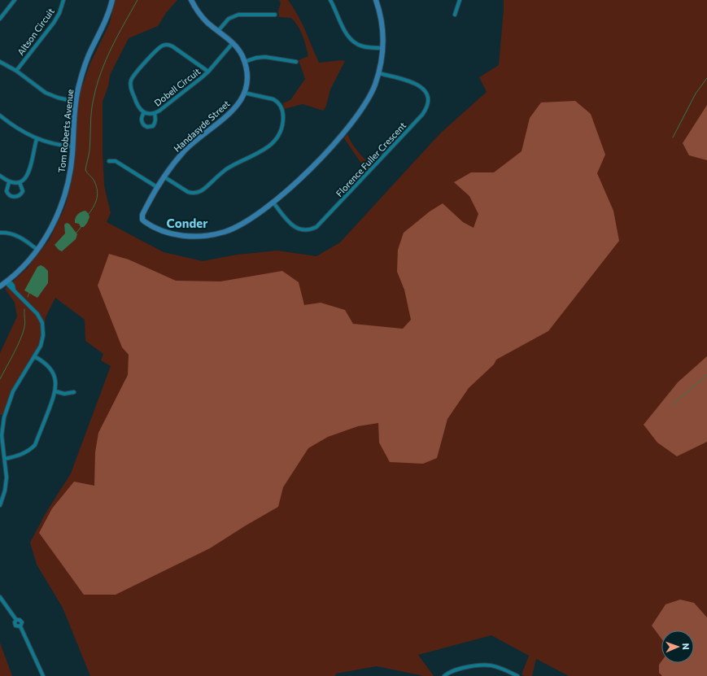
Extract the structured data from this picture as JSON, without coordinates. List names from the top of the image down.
{
  "streets": {
    "street": [
      "Altson Circuit",
      "Dobell Circuit",
      "Handasyde Street",
      "Tom Roberts Avenue",
      "Florence Fuller Crescent"
    ]
  },
  "crossings": [
    ["Dobell Circuit", "Handasyde Street"],
    ["Handasyde Street", "Florence Fuller Crescent"]
  ],
  "districts": ["Conder"],
  "north": "right"
}
